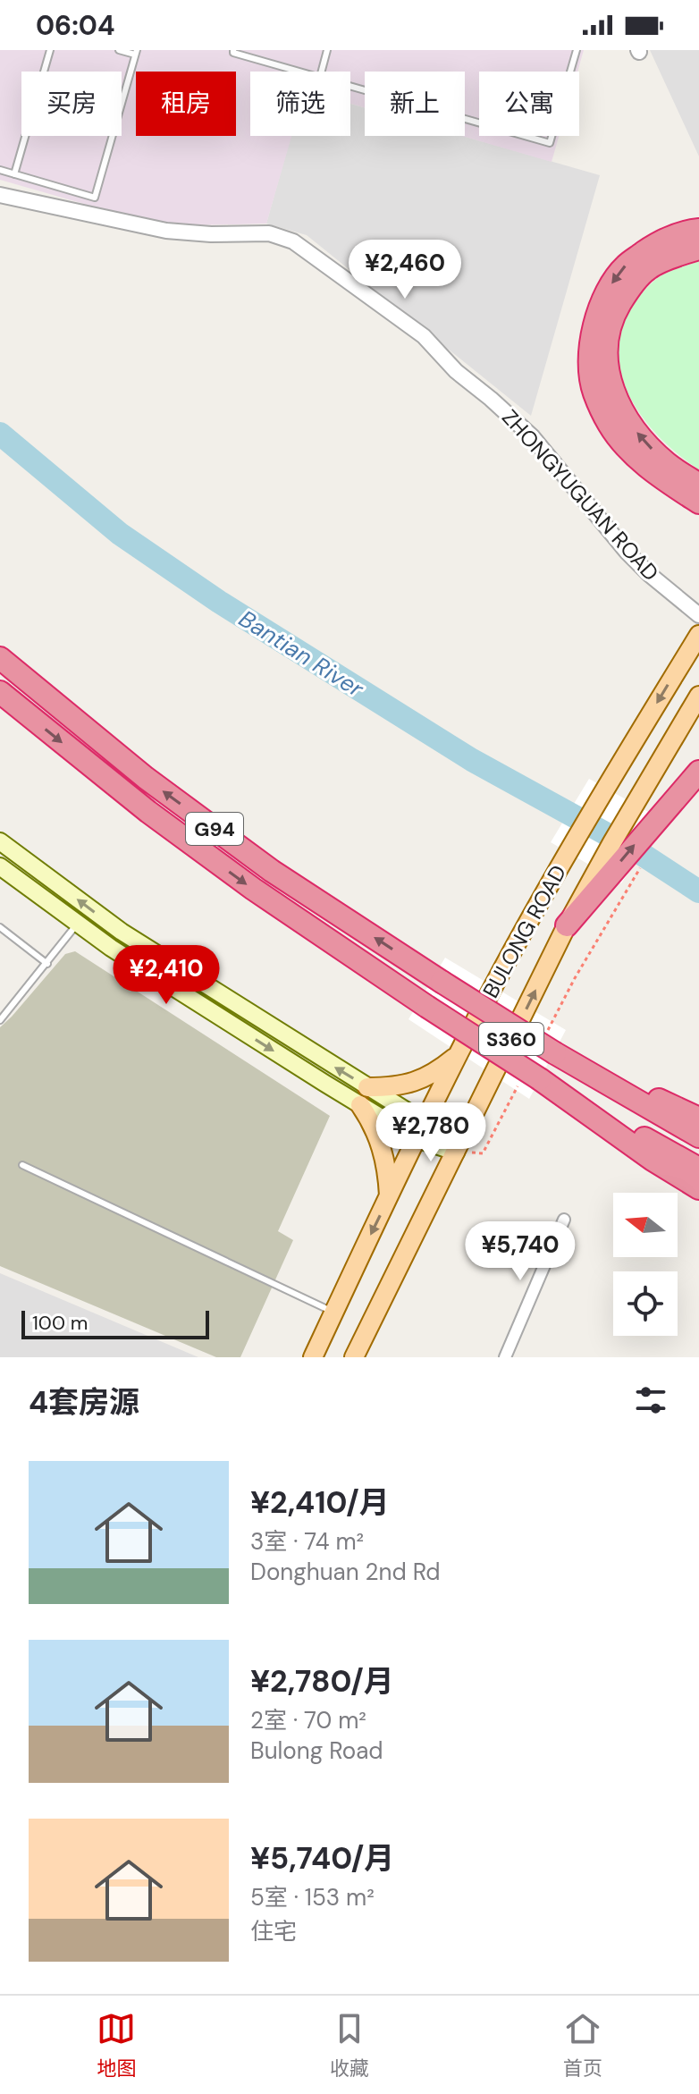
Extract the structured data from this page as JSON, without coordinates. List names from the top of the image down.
{
  "streets": {
    "highway": ["G94"],
    "main road": ["BULONG ROAD", "S360"],
    "street": ["ZHONGYUGUAN ROAD"]
  },
  "water": ["Bantian River"],
  "scale_bar": "100 m",
  "north": "left",
  "page": {
    "status": "06:04",
    "chip": [
      "买房",
      "租房",
      "筛选",
      "新上",
      "公寓"
    ],
    "price": [
      "¥2,460",
      "¥2,410",
      "¥2,780",
      "¥5,740"
    ],
    "scale": "100 m",
    "heading": "4套房源",
    "list": [
      {
        "name": "¥2,410/月",
        "note": "3室 · 74 m² · Donghuan 2nd Rd"
      },
      {
        "name": "¥2,780/月",
        "note": "2室 · 70 m² · Bulong Road"
      },
      {
        "name": "¥5,740/月",
        "note": "5室 · 153 m² · 住宅"
      }
    ],
    "tabs": ["地图", "收藏", "首页"]
  }
}
